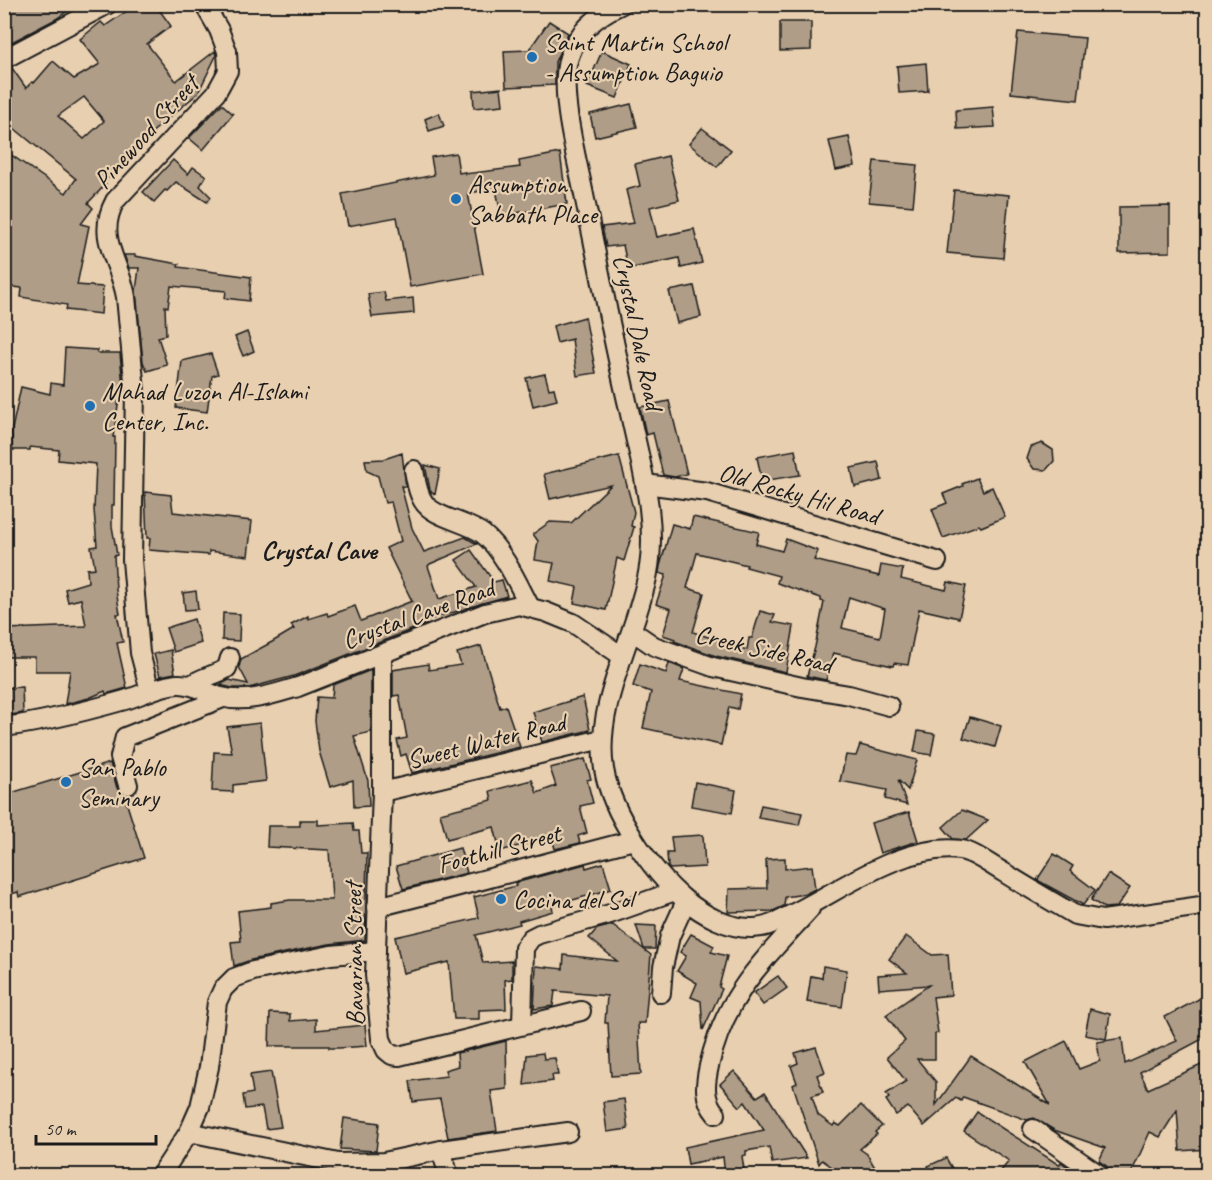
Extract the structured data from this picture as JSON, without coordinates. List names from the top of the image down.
{
  "streets": {
    "street": [
      "Pinewood Street",
      "Crystal Dale Road",
      "Old Rocky Hil Road",
      "Crystal Cave Road",
      "Creek Side Road",
      "Sweet Water Road",
      "Foothill Street",
      "Bavarian Street"
    ]
  },
  "crossings": [
    ["Pinewood Street", "Crystal Cave Road"],
    ["Crystal Dale Road", "Old Rocky Hil Road"],
    ["Crystal Dale Road", "Crystal Cave Road"],
    ["Crystal Dale Road", "Creek Side Road"],
    ["Crystal Cave Road", "Bavarian Street"],
    ["Sweet Water Road", "Bavarian Street"],
    ["Foothill Street", "Bavarian Street"]
  ],
  "districts": ["Crystal Cave"],
  "places": [
    "Saint Martin School - Assumption Baguio",
    "Assumption Sabbath Place",
    "Mahad Luzon Al-Islami Center, Inc.",
    "San Pablo Seminary",
    "Cocina del Sol"
  ],
  "scale_bar": "50 m"
}
